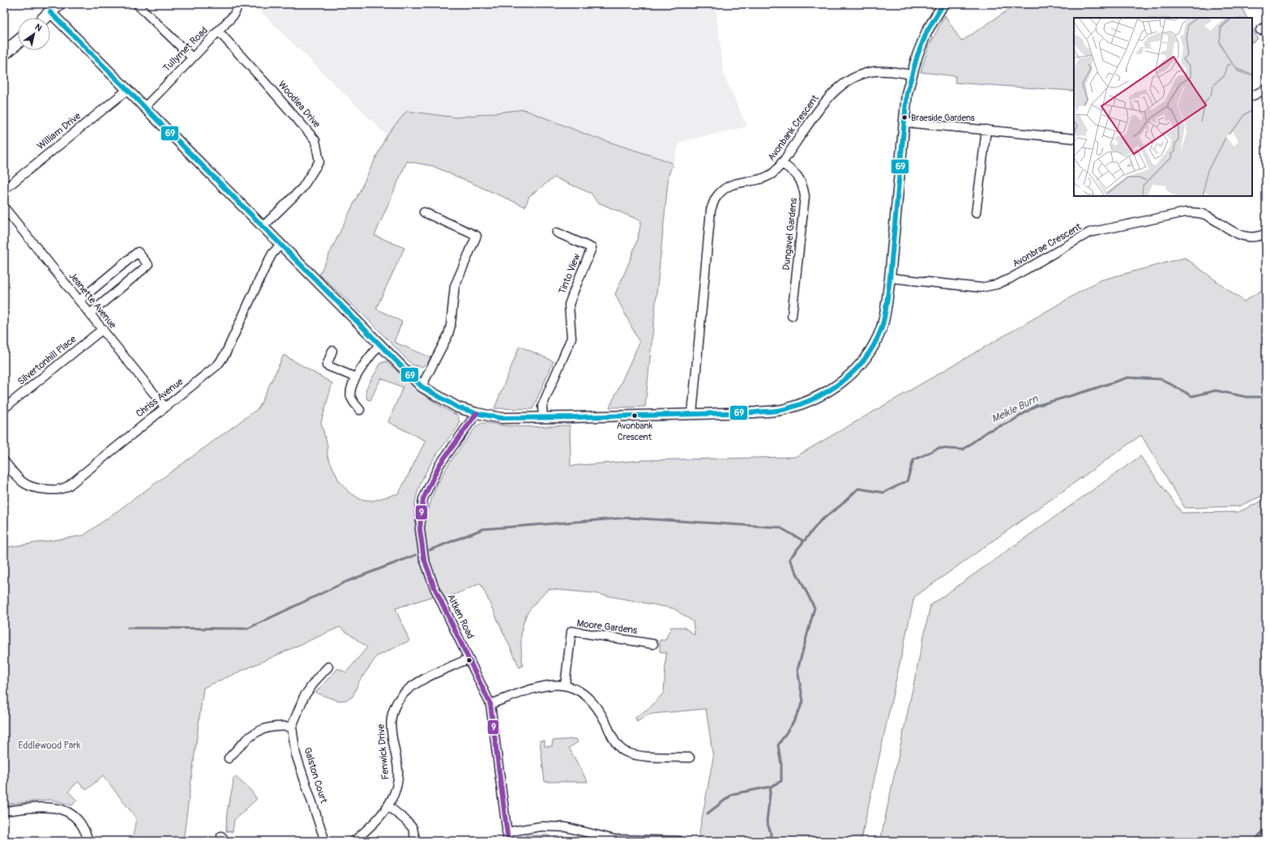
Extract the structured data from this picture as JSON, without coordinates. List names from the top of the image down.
{
  "streets": {
    "street": [
      "Tullymet Road",
      "Woodlea Drive",
      "Avonbank Crescent",
      "William Drive",
      "Dungavel Gardens",
      "Avonbrae Crescent",
      "Tinto View",
      "Jeanette Avenue",
      "Silvertonhill Place",
      "Chriss Avenue",
      "Aitken Road",
      "Moore Gardens",
      "Fenwick Drive",
      "Galston Court"
    ]
  },
  "crossings": [
    ["Tullymet Road", "Woodlea Drive"],
    ["Avonbank Crescent", "Dungavel Gardens"],
    ["Jeanette Avenue", "Silvertonhill Place"],
    ["Jeanette Avenue", "Chriss Avenue"],
    ["Aitken Road", "Fenwick Drive"]
  ],
  "water": ["Meikle Burn"],
  "parks": ["Eddlewood Park"],
  "places": ["Braeside Gardens", "Avonbank Crescent"],
  "lines": ["transit line 69", "transit line 9"],
  "north": "top right"
}
